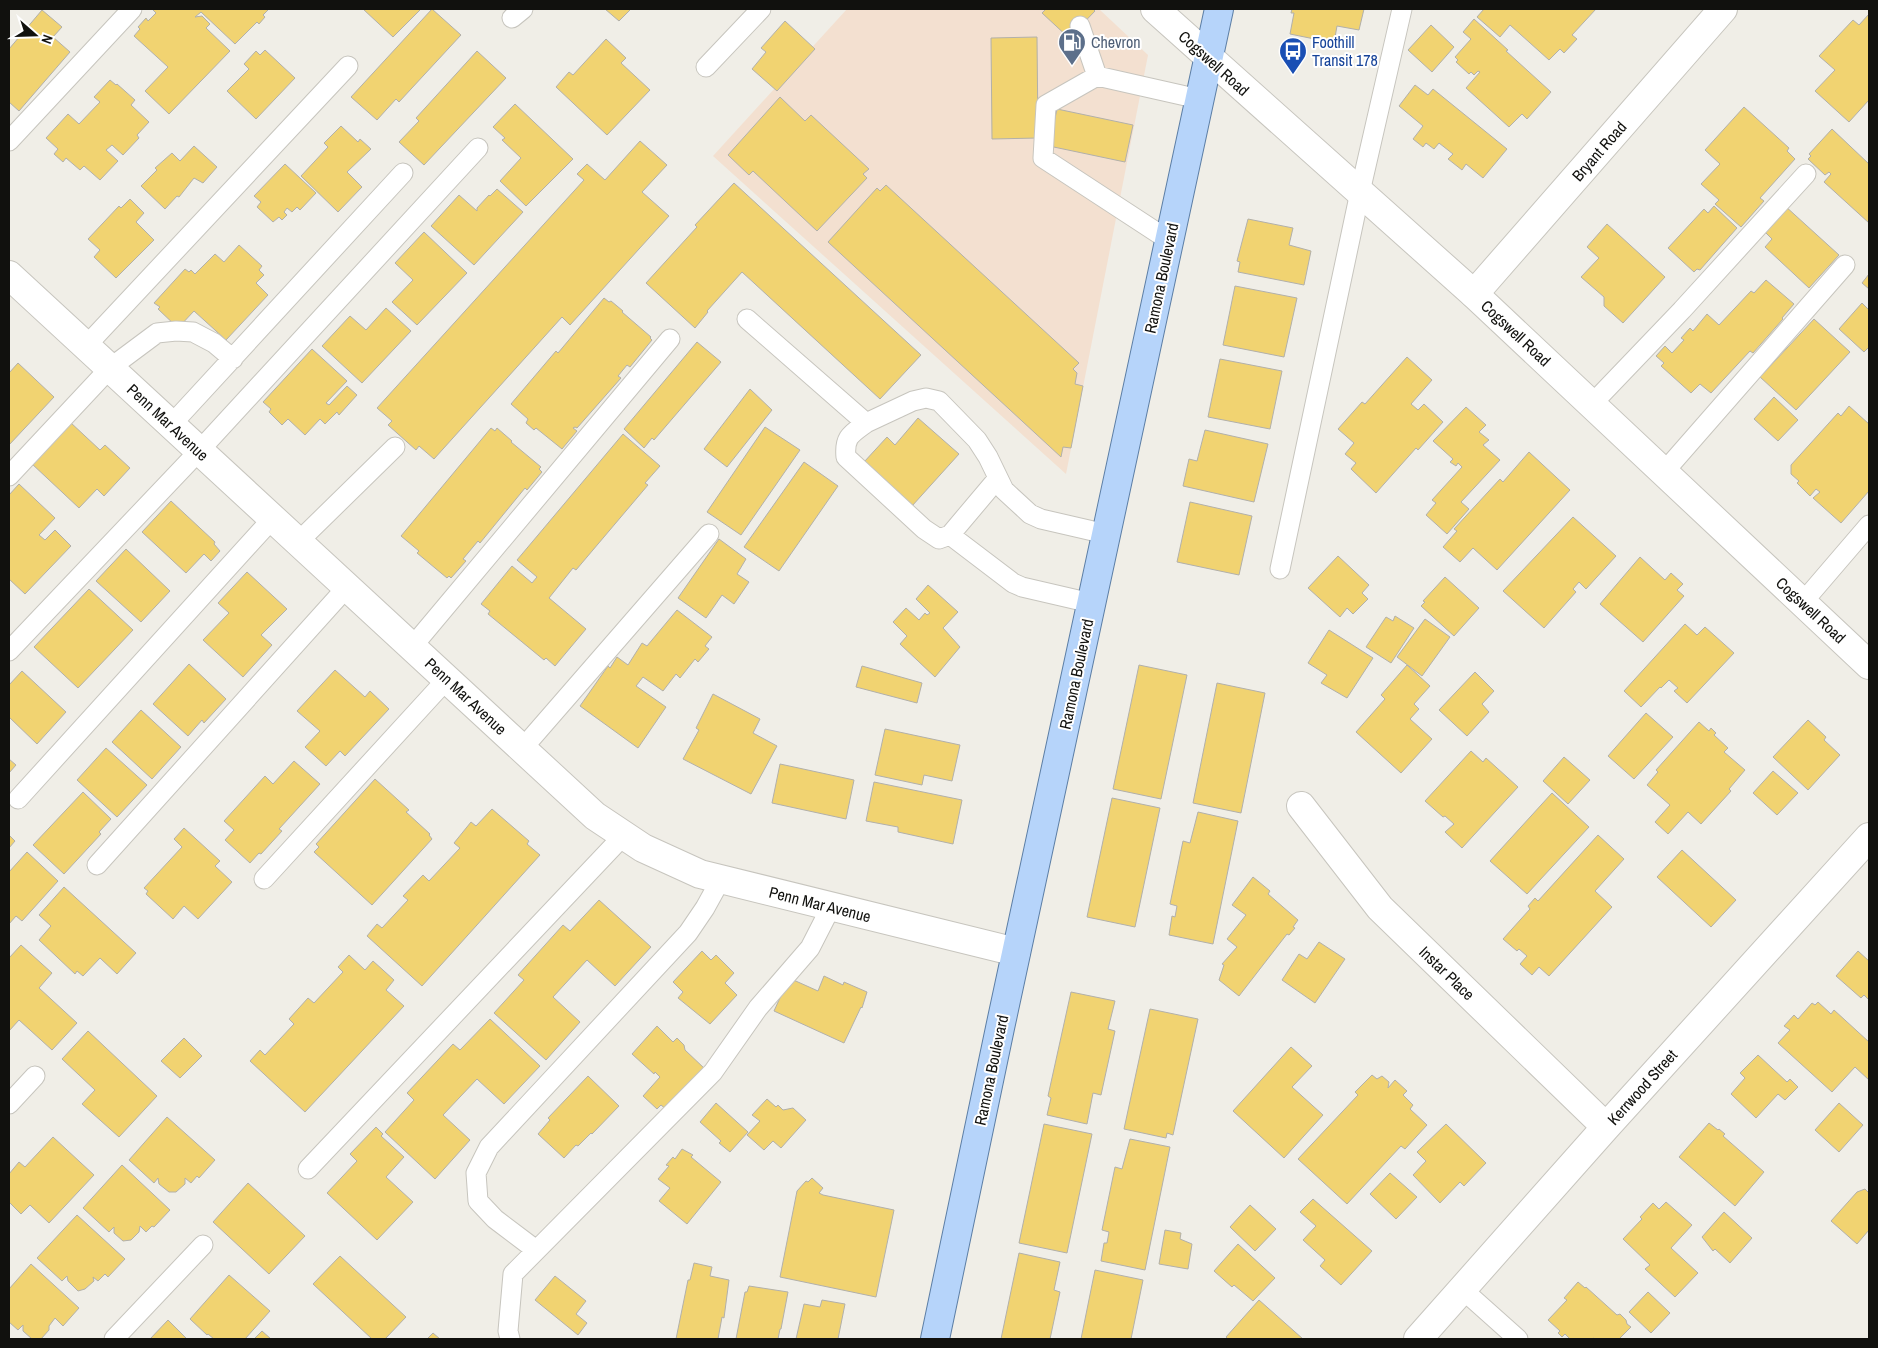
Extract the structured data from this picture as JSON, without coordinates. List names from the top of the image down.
{
  "streets": {
    "main road": ["Ramona Boulevard"],
    "street": [
      "Cogswell Road",
      "Bryant Road",
      "Penn Mar Avenue",
      "Instar Place",
      "Kerrwood Street"
    ]
  },
  "crossings": [
    ["Cogswell Road", "Bryant Road"],
    ["Cogswell Road", "Ramona Boulevard"],
    ["Ramona Boulevard", "Penn Mar Avenue"],
    ["Instar Place", "Kerrwood Street"]
  ],
  "places": {
    "fuel station": ["Chevron"],
    "bus stop": ["Foothill Transit 178"]
  },
  "north": "right"
}
